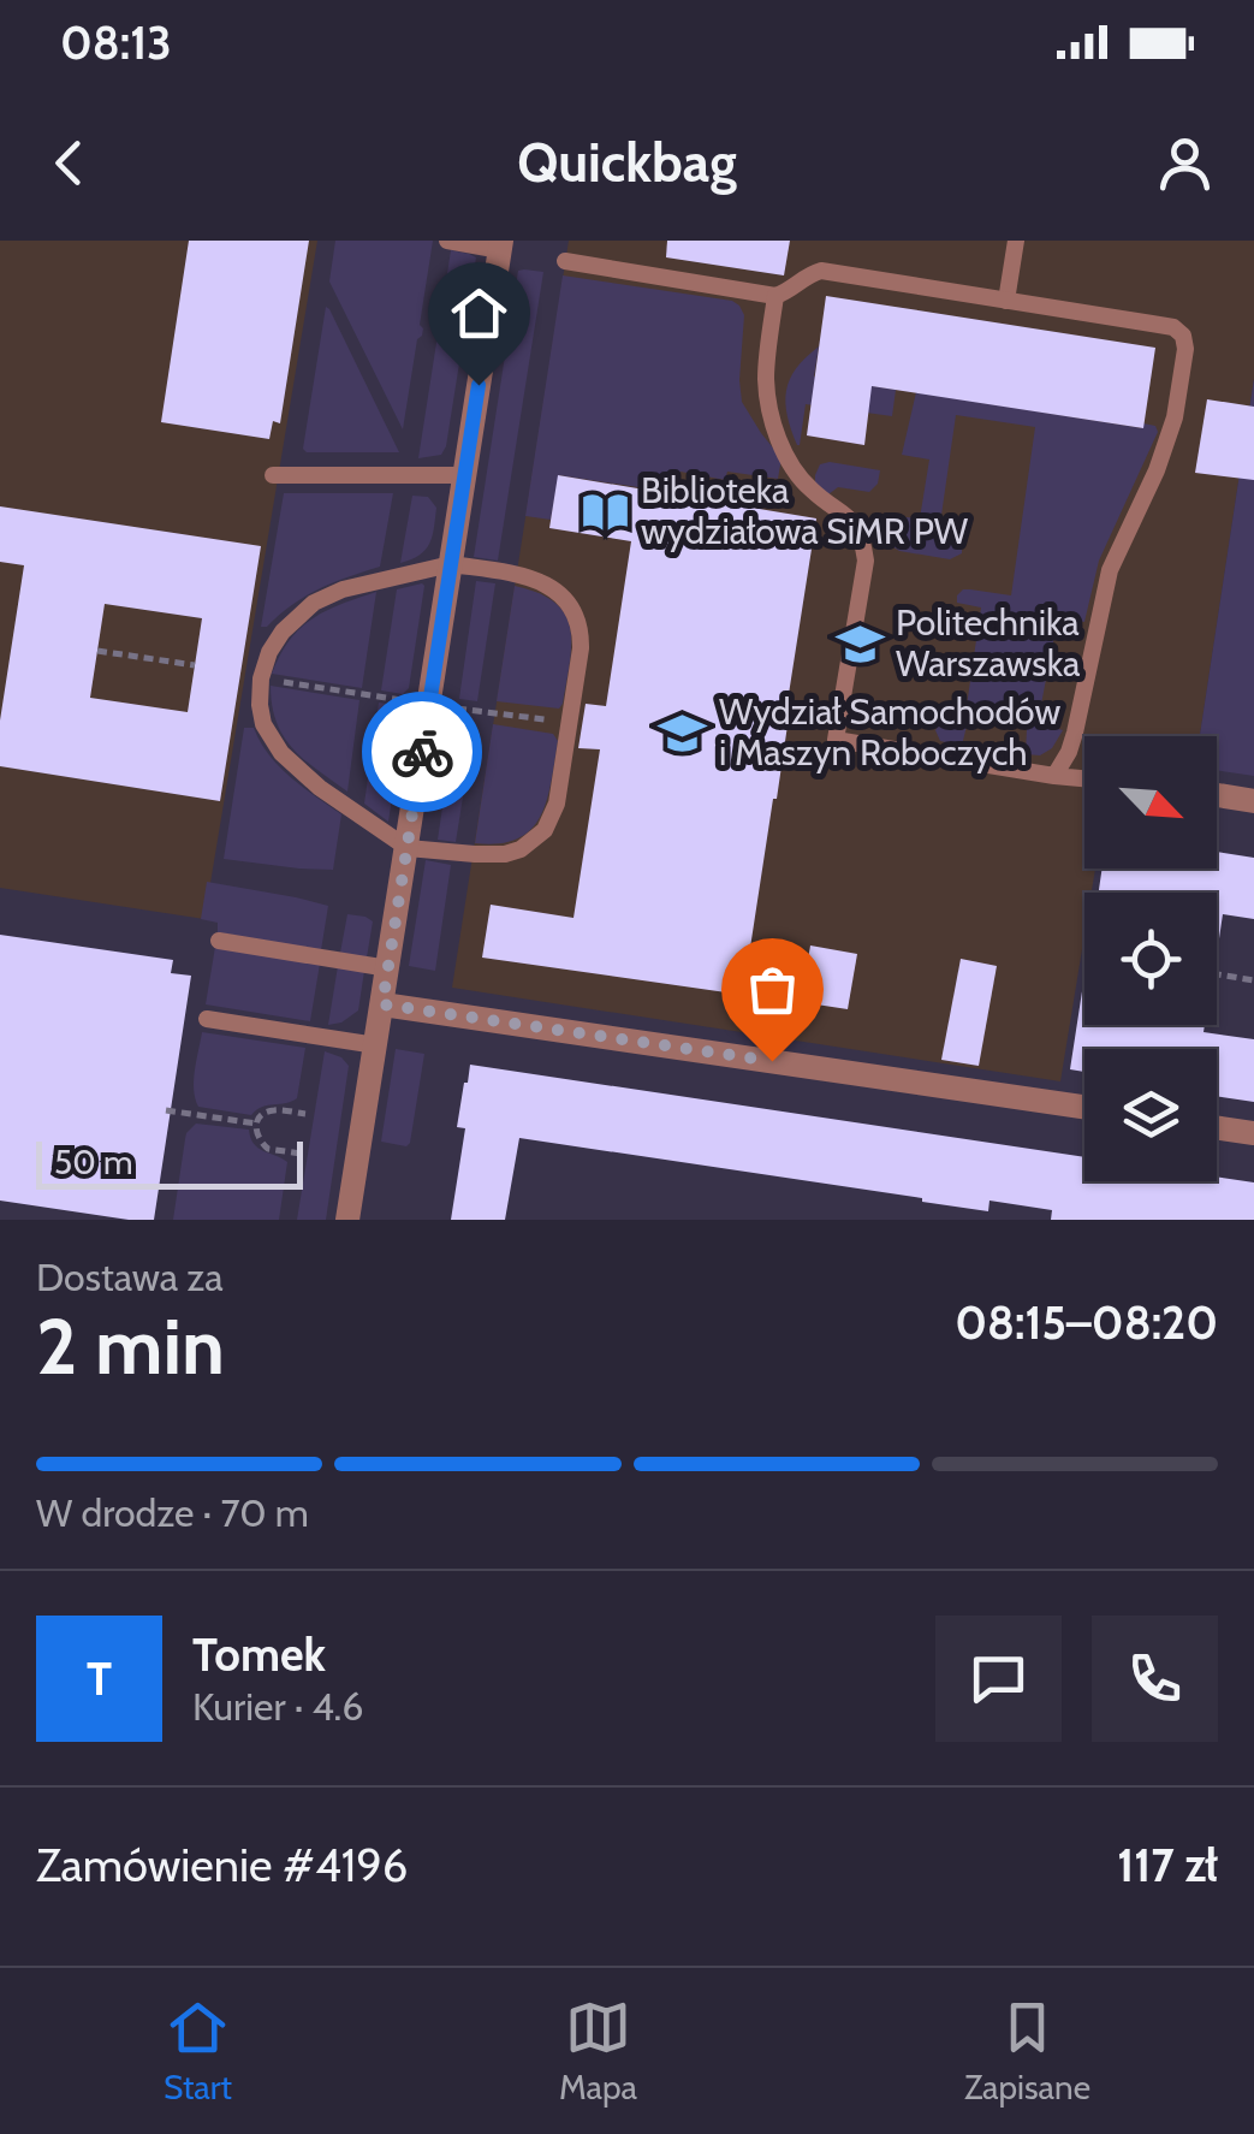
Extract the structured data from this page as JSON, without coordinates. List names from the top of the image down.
{
  "places": {
    "library": ["Biblioteka wydziałowa SiMR PW"],
    "school or university": ["Politechnika Warszawska", "Wydział Samochodów i Maszyn Roboczych"]
  },
  "scale_bar": "50 m",
  "north": "bottom right",
  "page": {
    "status": "08:13",
    "header": "Quickbag",
    "scale": "50 m",
    "heading": ["2 min", "Dostawa za", "08:15–08:20"],
    "panel": [
      "Tomek",
      "Kurier · 4.6",
      "Zamówienie #4196",
      "117 zł"
    ],
    "bar": "W drodze · 70 m",
    "round": "T",
    "tabs": ["Start", "Mapa", "Zapisane"]
  }
}
